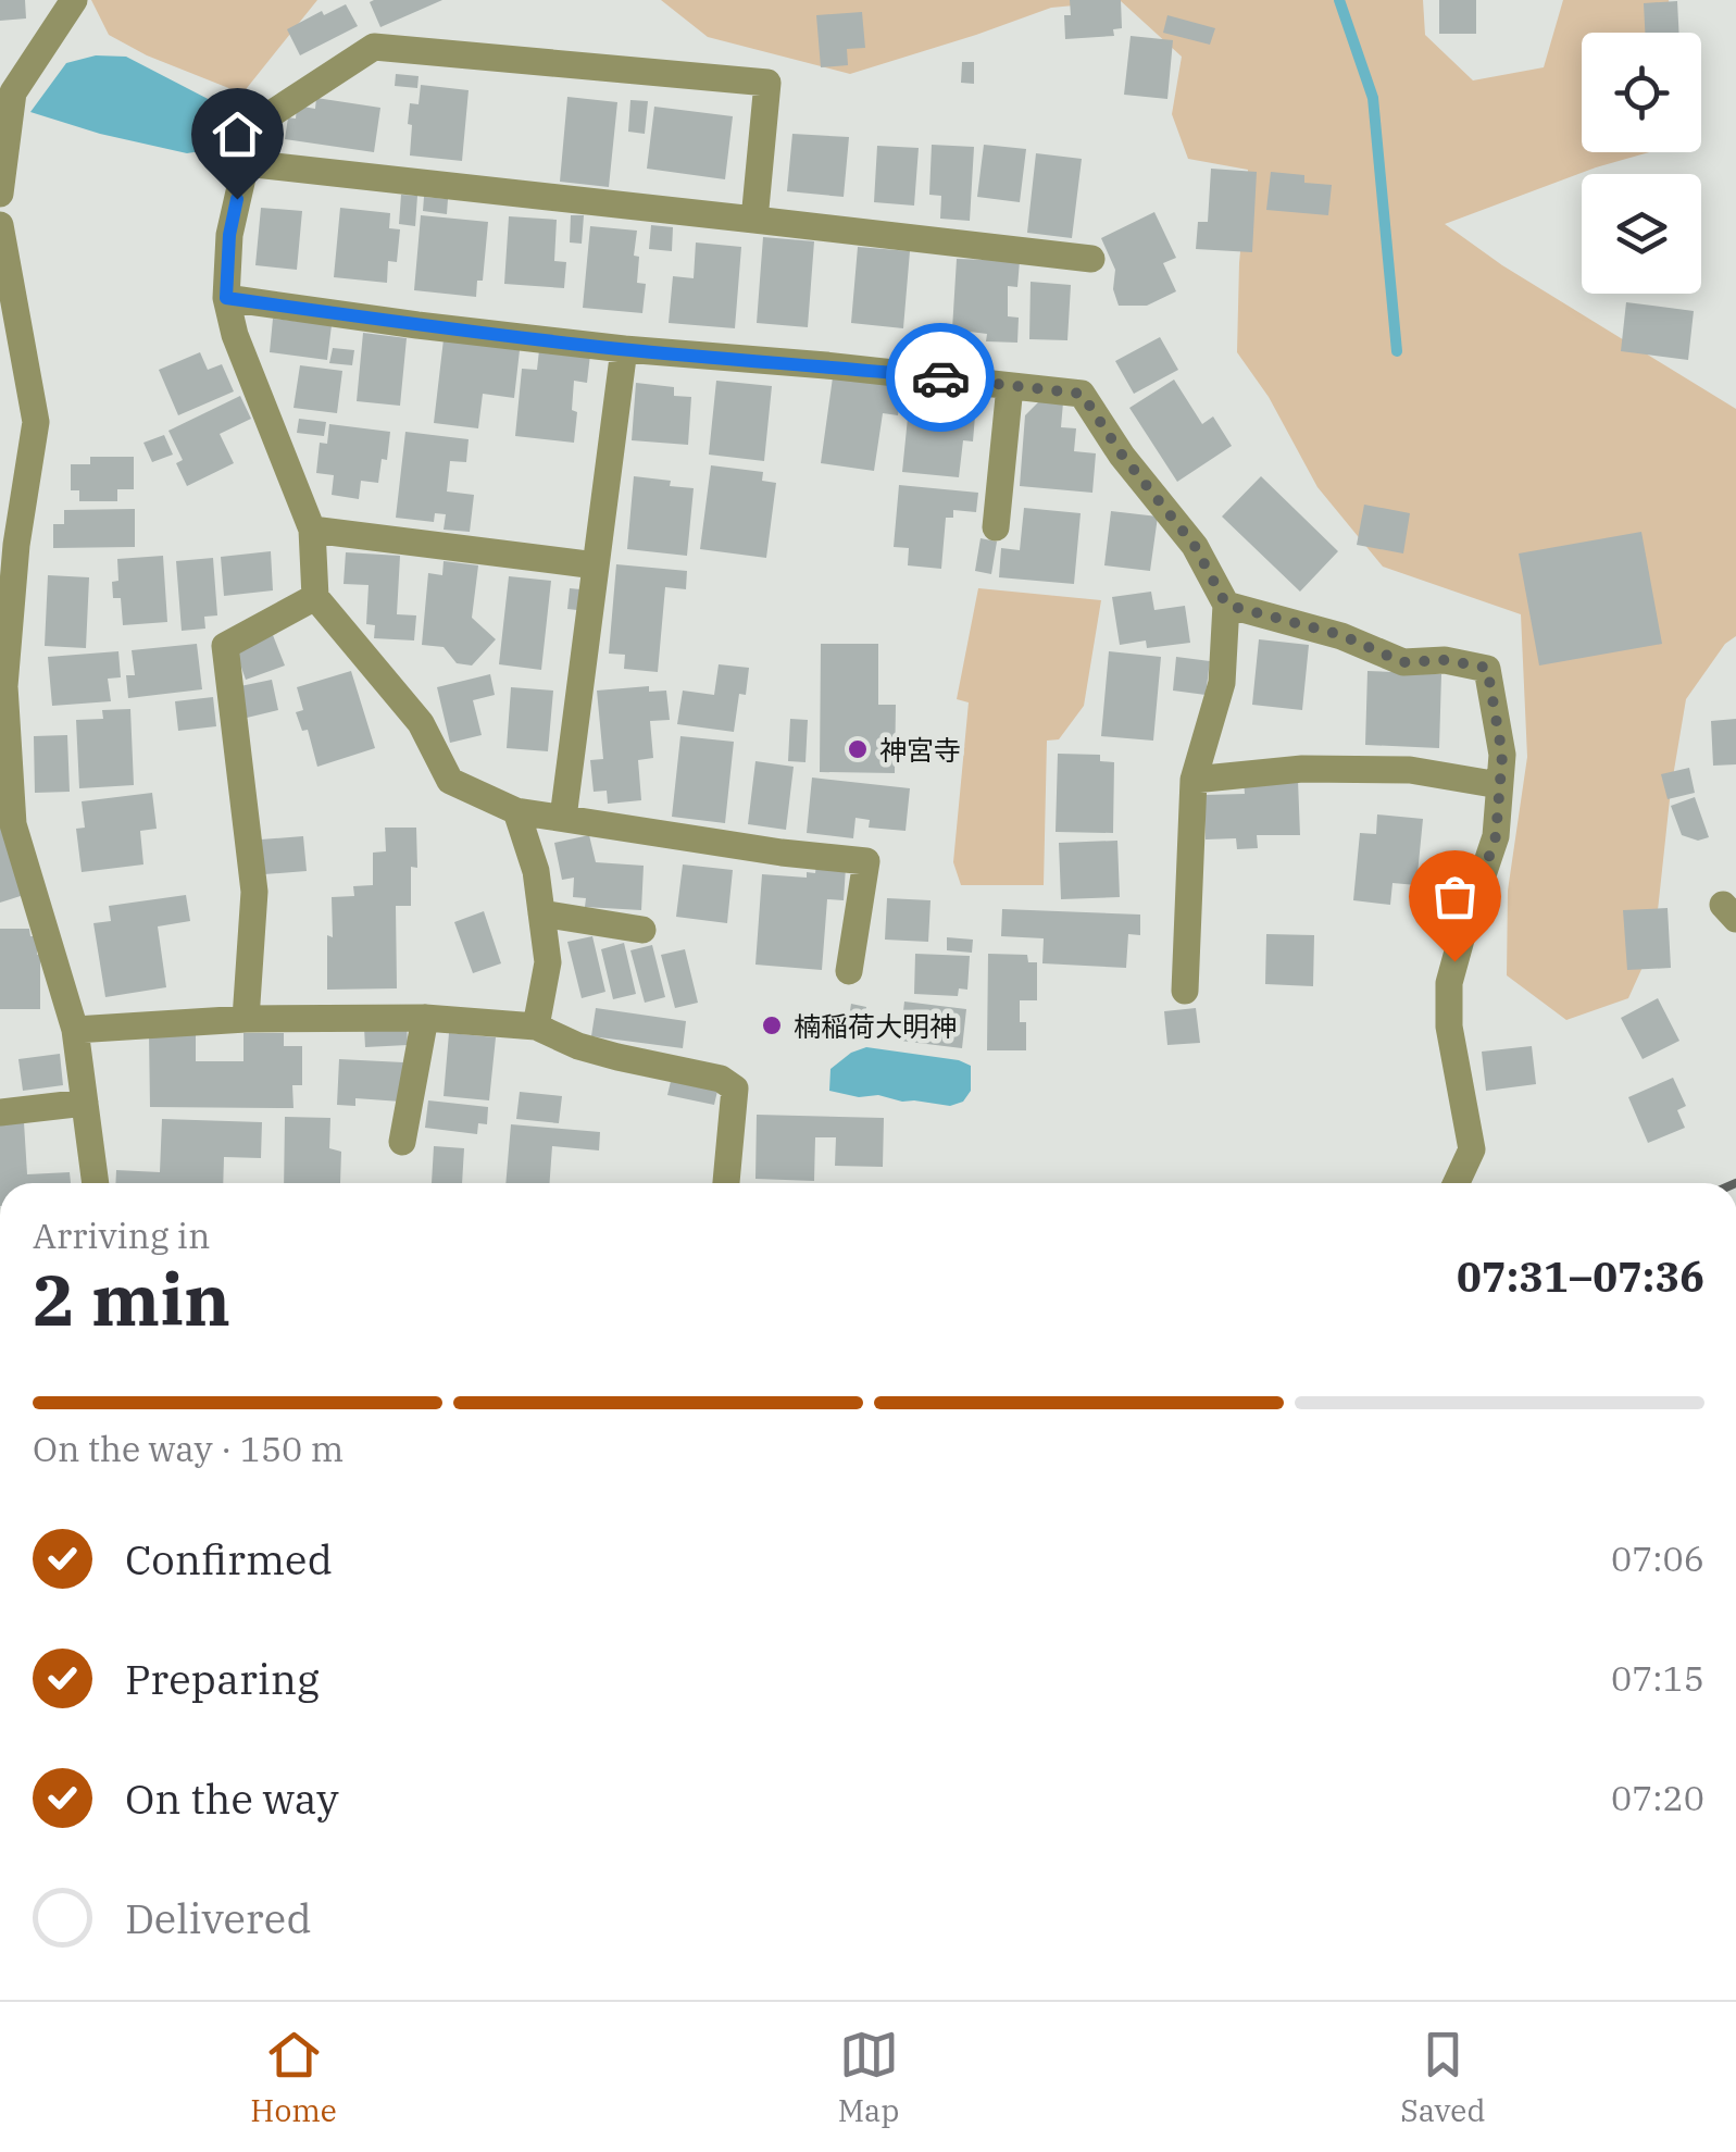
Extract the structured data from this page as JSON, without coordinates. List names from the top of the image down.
{
  "places": ["神宮寺", "楠稲荷大明神"],
  "page": {
    "heading": ["2 min", "Arriving in", "07:31–07:36"],
    "bar": "On the way · 150 m",
    "list": [
      ["Confirmed", "07:06"],
      ["Preparing", "07:15"],
      ["On the way", "07:20"],
      "Delivered"
    ],
    "tabs": ["Home", "Map", "Saved"]
  }
}
